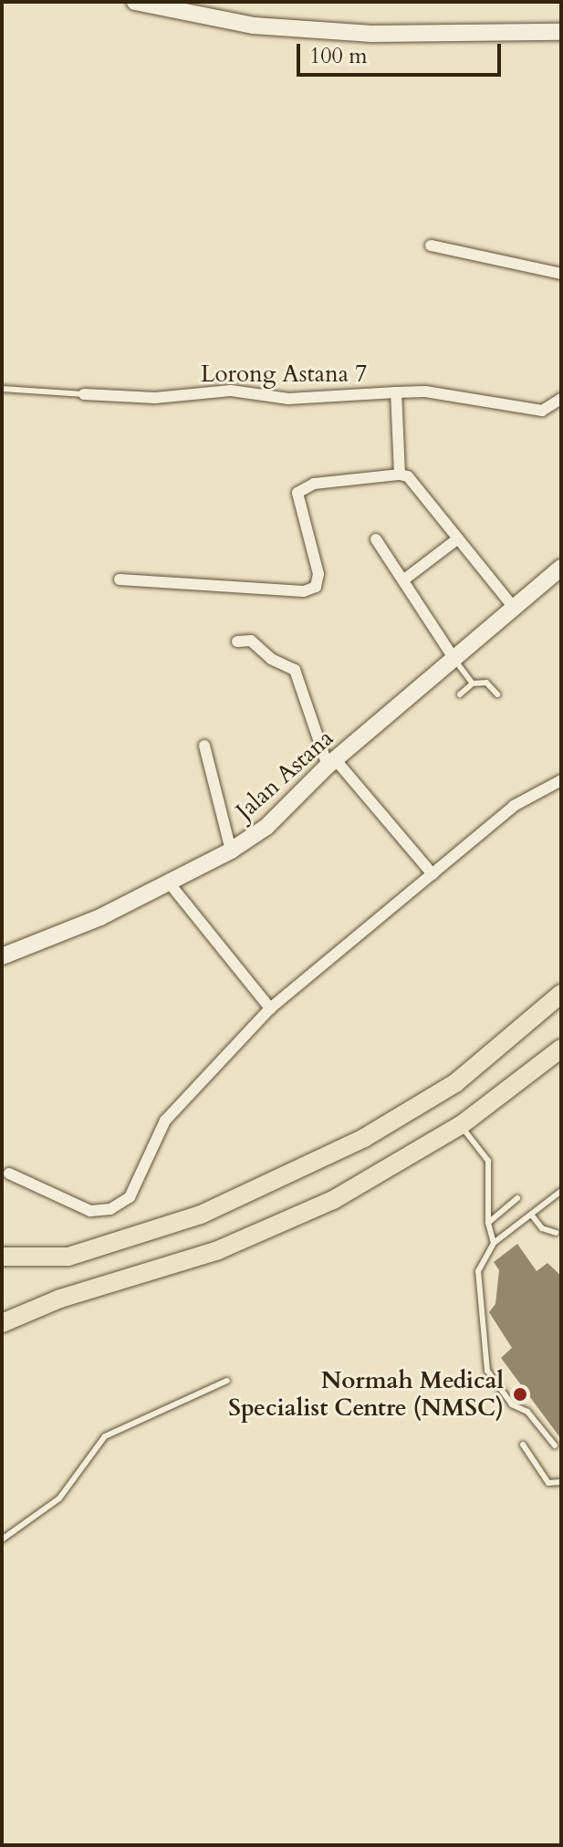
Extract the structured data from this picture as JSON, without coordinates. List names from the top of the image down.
{
  "streets": {
    "main road": ["Jalan Astana"],
    "street": ["Lorong Astana 7"]
  },
  "places": ["Normah Medical Specialist Centre (NMSC)"],
  "scale_bar": "100 m"
}
